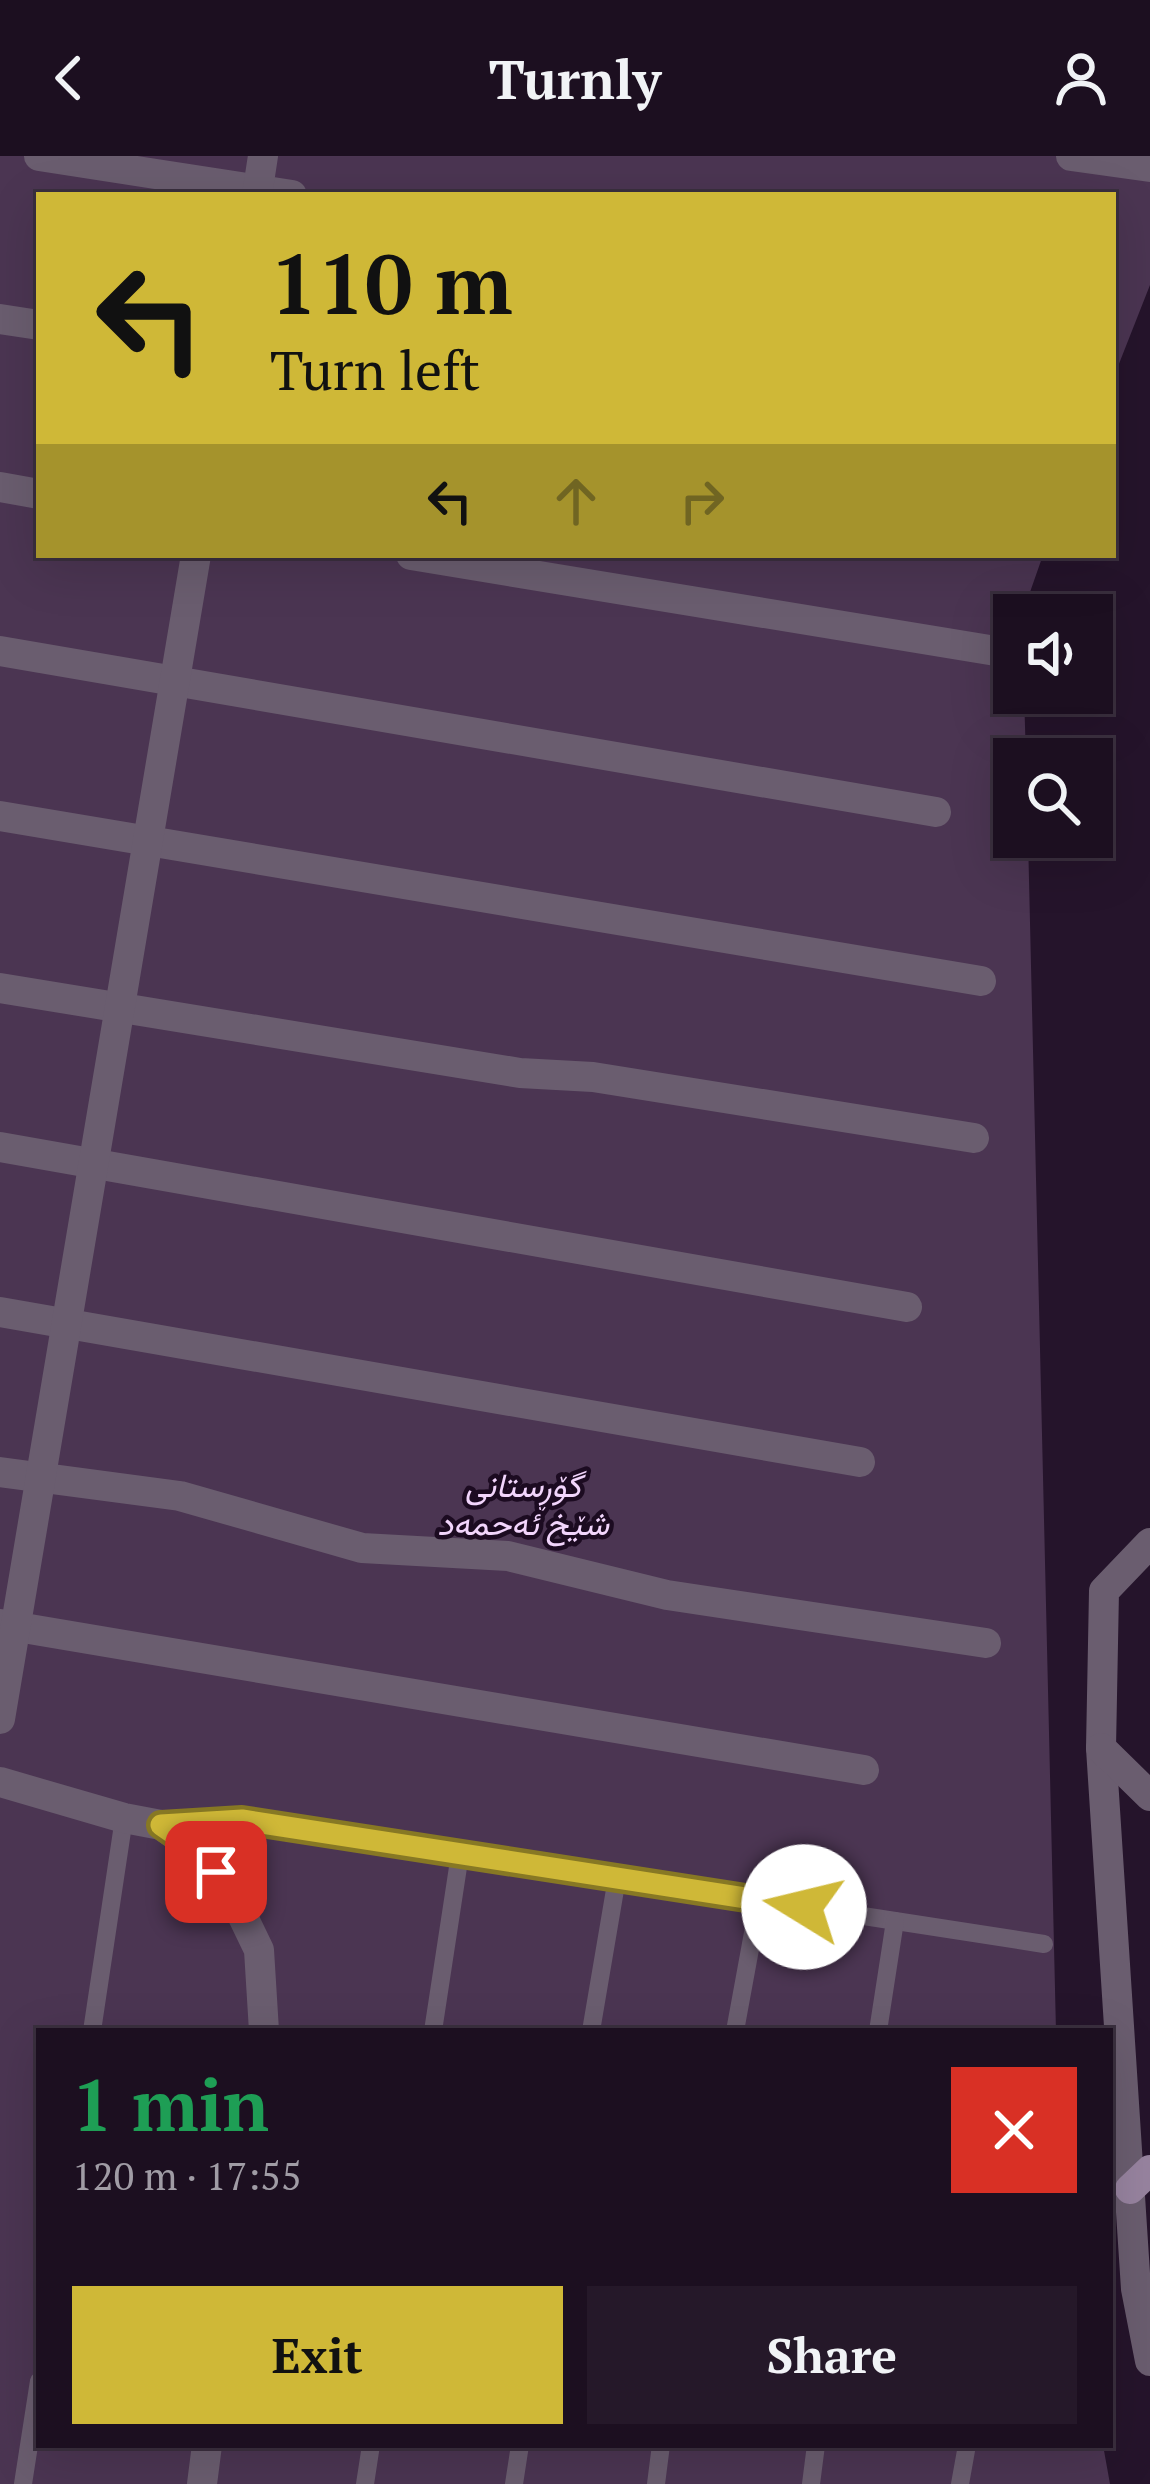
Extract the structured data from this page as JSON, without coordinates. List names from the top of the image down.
{
  "parks": ["گۆڕستانی شێخ ئەحمەد"],
  "page": {
    "header": "Turnly",
    "turn": ["110 m", "Turn left"],
    "heading": ["1 min", "120 m · 17:55"],
    "buttons": ["Exit", "Share"]
  }
}
